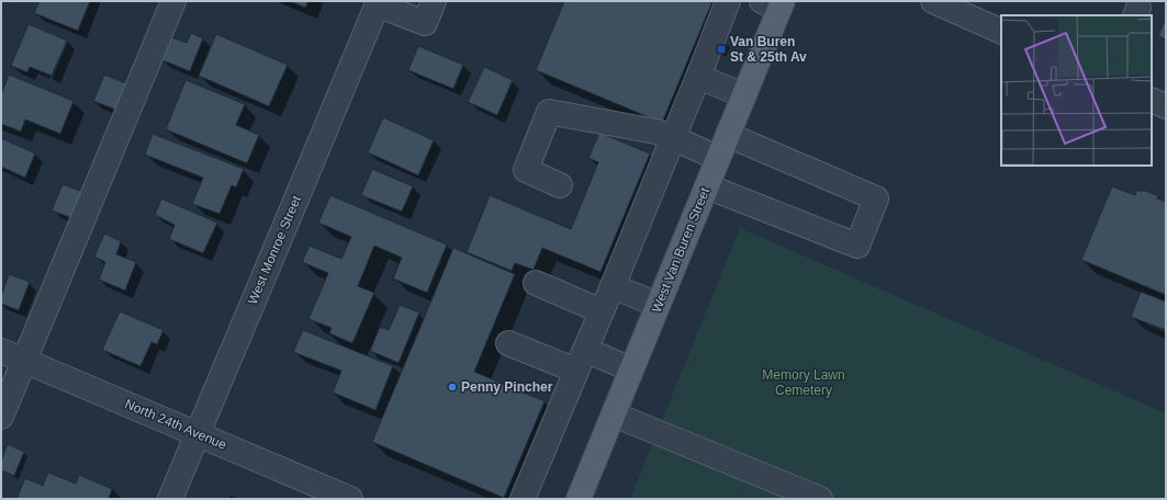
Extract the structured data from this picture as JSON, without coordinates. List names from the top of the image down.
{
  "streets": {
    "main road": ["West Van Buren Street"],
    "street": ["West Monroe Street", "North 24th Avenue"]
  },
  "crossings": [
    ["West Monroe Street", "North 24th Avenue"]
  ],
  "parks": ["Memory Lawn Cemetery"],
  "places": {
    "transit": ["Van Buren St & 25th Av"],
    "other": ["Penny Pincher"]
  }
}
